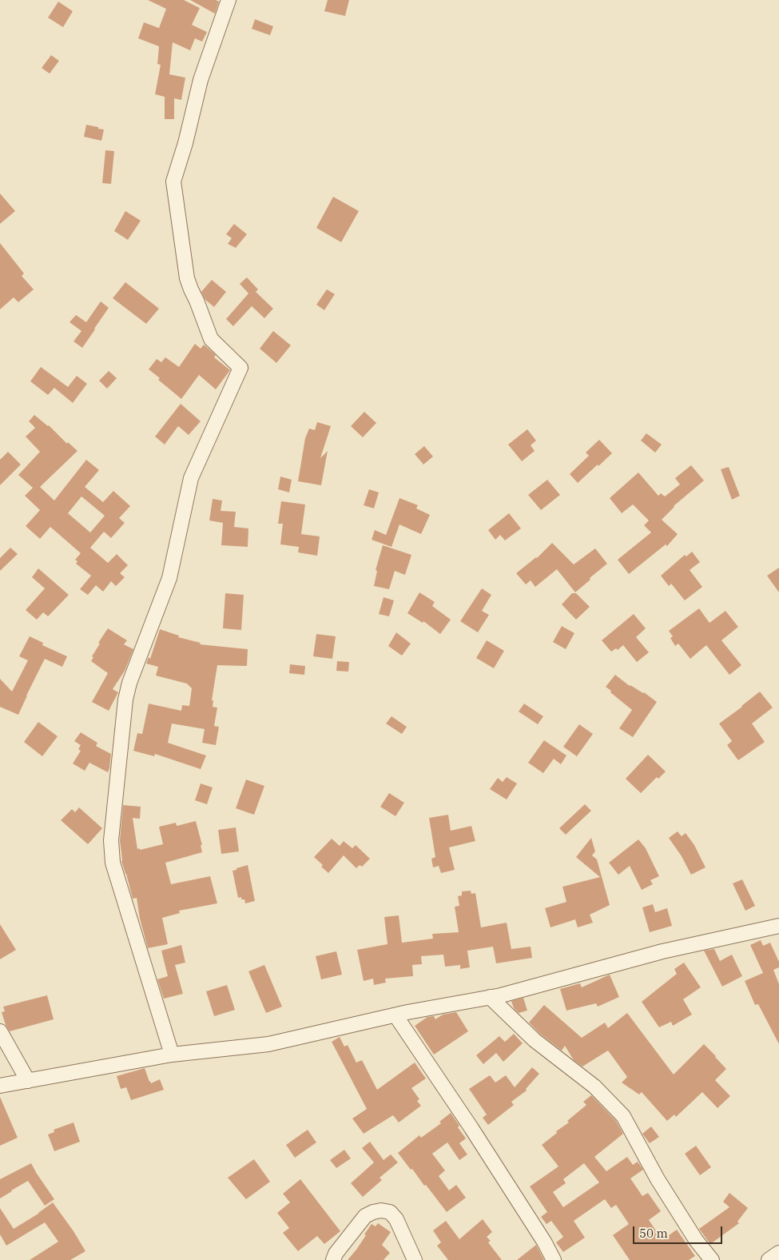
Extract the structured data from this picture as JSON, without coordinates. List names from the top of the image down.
{
  "scale_bar": "50 m"
}
